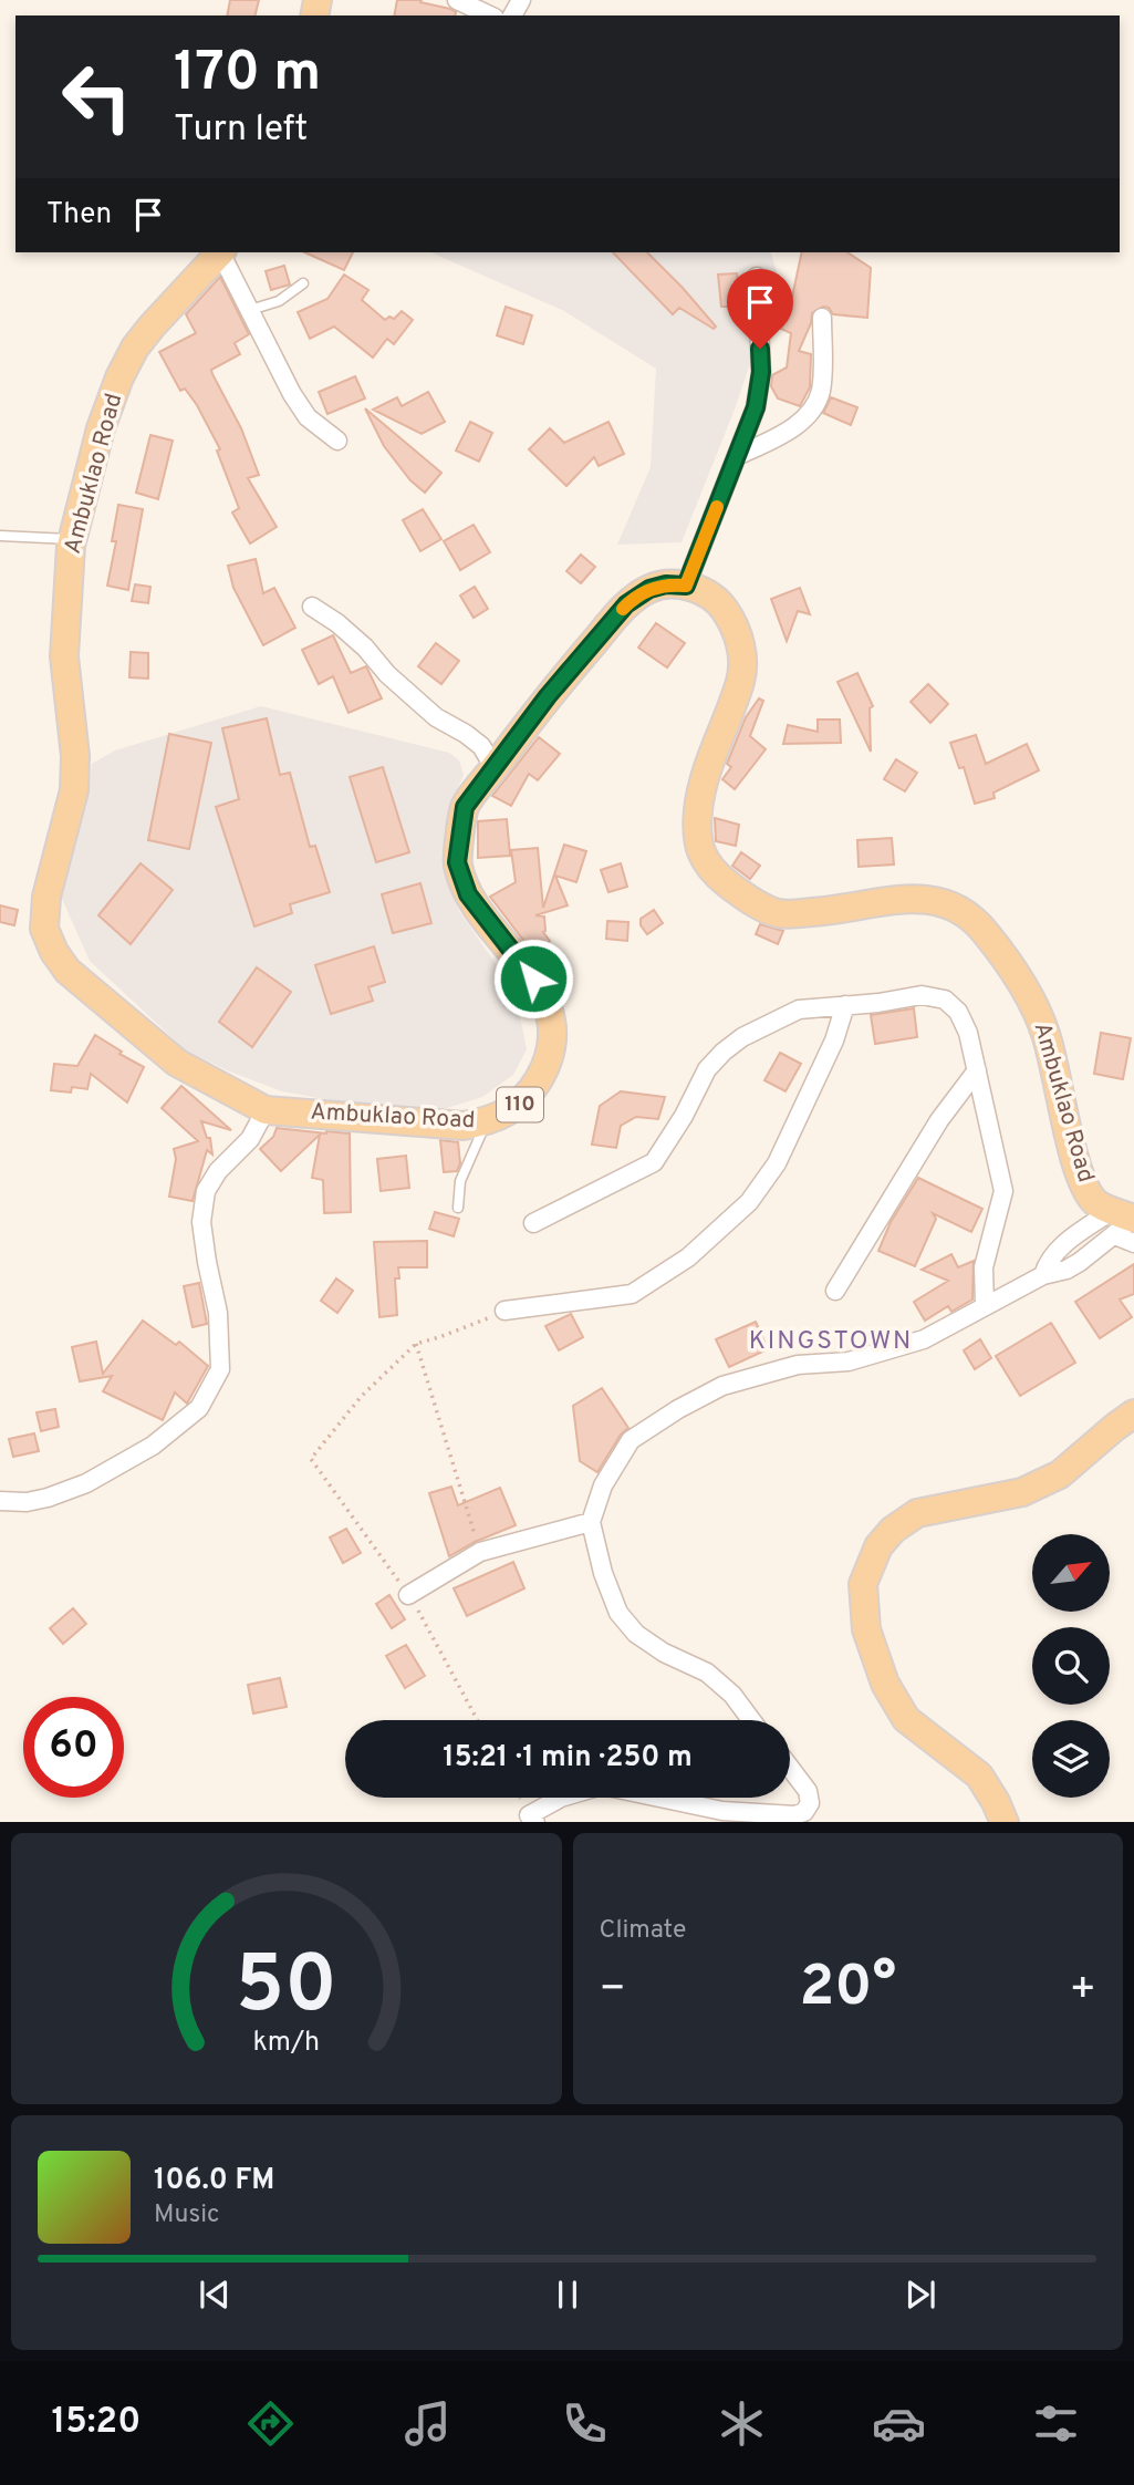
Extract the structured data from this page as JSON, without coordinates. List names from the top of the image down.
{
  "streets": {
    "main road": ["Ambuklao Road", "110"]
  },
  "districts": ["KINGSTOWN"],
  "north": "top right",
  "page": {
    "turn": ["170 m", "Turn left"],
    "then": "Then",
    "limit": "60",
    "trip": "15:21 · 1 min · 250 m",
    "tile": "Climate",
    "heat": ["−", "20°", "+"],
    "song": ["106.0 FM", "Music"],
    "tabs": "15:20",
    "gauge": ["50", "km/h"]
  }
}
